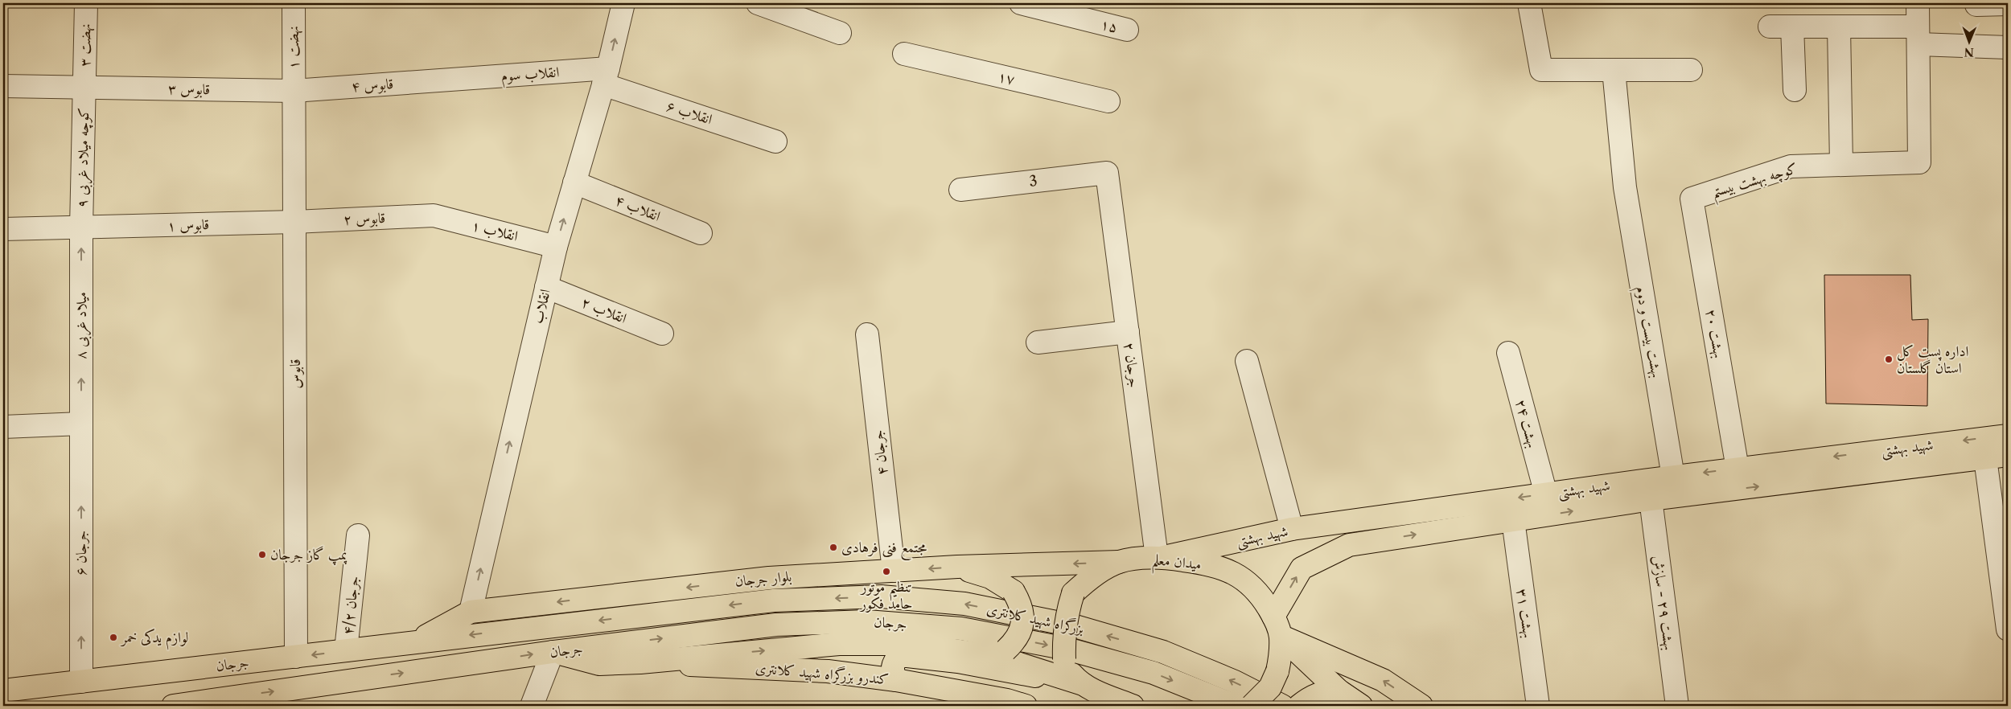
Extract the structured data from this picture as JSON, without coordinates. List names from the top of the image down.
{
  "streets": {
    "main road": [
      "شهید بهشتی",
      "میدان معلم",
      "بلوار جرجان",
      "بزرگراه شهید کلانتری",
      "جرجان",
      "کندرو بزرگراه شهید کلانتری"
    ],
    "street": [
      "۱۵",
      "۳ نهضت",
      "۱ نهضت",
      "انقلاب سوم",
      "۱۷",
      "۴ قابوس",
      "۳ قابوس",
      "۶ انقلاب",
      "کوچه میلاد غربی ۹",
      "کوچه بهشت بیستم",
      "3",
      "۴ انقلاب",
      "۲ قابوس",
      "۱ قابوس",
      "انقلاب ۱",
      "انقلاب",
      "۲ انقلاب",
      "۸ میلاد غربی",
      "بهشت بیست و دوم",
      "بهشت ۲۰",
      "جرجان ۲",
      "قابوس",
      "بهشت ۲۴",
      "۴ جرجان",
      "جرجان ۶",
      "بهشت ۲۹ - سازش",
      "۴/۲ جرجان",
      "بهشت ۳۱"
    ]
  },
  "crossings": [
    ["۳ نهضت", "۳ قابوس"],
    ["۳ نهضت", "کوچه میلاد غربی ۹"],
    ["۱ نهضت", "۴ قابوس"],
    ["۱ نهضت", "۳ قابوس"],
    ["۱ نهضت", "قابوس"],
    ["انقلاب سوم", "۴ قابوس"],
    ["انقلاب سوم", "۶ انقلاب"],
    ["انقلاب سوم", "انقلاب"],
    ["۴ قابوس", "۳ قابوس"],
    ["۴ قابوس", "قابوس"],
    ["۳ قابوس", "کوچه میلاد غربی ۹"],
    ["۳ قابوس", "قابوس"],
    ["۶ انقلاب", "انقلاب"],
    ["کوچه میلاد غربی ۹", "۱ قابوس"],
    ["کوچه میلاد غربی ۹", "۸ میلاد غربی"],
    ["کوچه بهشت بیستم", "بهشت ۲۰"],
    ["3", "جرجان ۲"],
    ["۴ انقلاب", "انقلاب"],
    ["۲ قابوس", "۱ قابوس"],
    ["۲ قابوس", "انقلاب ۱"],
    ["۲ قابوس", "قابوس"],
    ["۱ قابوس", "۸ میلاد غربی"],
    ["۱ قابوس", "قابوس"],
    ["انقلاب ۱", "انقلاب"],
    ["انقلاب", "۲ انقلاب"],
    ["انقلاب", "بلوار جرجان"],
    ["۸ میلاد غربی", "جرجان ۶"],
    ["بهشت بیست و دوم", "شهید بهشتی"],
    ["بهشت ۲۰", "شهید بهشتی"],
    ["جرجان ۲", "شهید بهشتی"],
    ["جرجان ۲", "میدان معلم"],
    ["قابوس", "جرجان"],
    ["بهشت ۲۴", "شهید بهشتی"],
    ["شهید بهشتی", "میدان معلم"],
    ["شهید بهشتی", "بهشت ۲۹ - سازش"],
    ["شهید بهشتی", "بهشت ۳۱"],
    ["۴ جرجان", "بلوار جرجان"],
    ["جرجان ۶", "جرجان"],
    ["میدان معلم", "بلوار جرجان"],
    ["بلوار جرجان", "جرجان"],
    ["۴/۲ جرجان", "جرجان"],
    ["بزرگراه شهید کلانتری", "جرجان"]
  ],
  "one_way": ["انقلاب", "۸ میلاد غربی", "جرجان ۶"],
  "places": [
    "اداره پست کل استان گلستان",
    "مجتمع فنی فرهادی",
    "پمپ گاز جرجان",
    "تنظیم موتور حامد فکور",
    "لوازم یدکی خمر"
  ],
  "north": "bottom"
}
